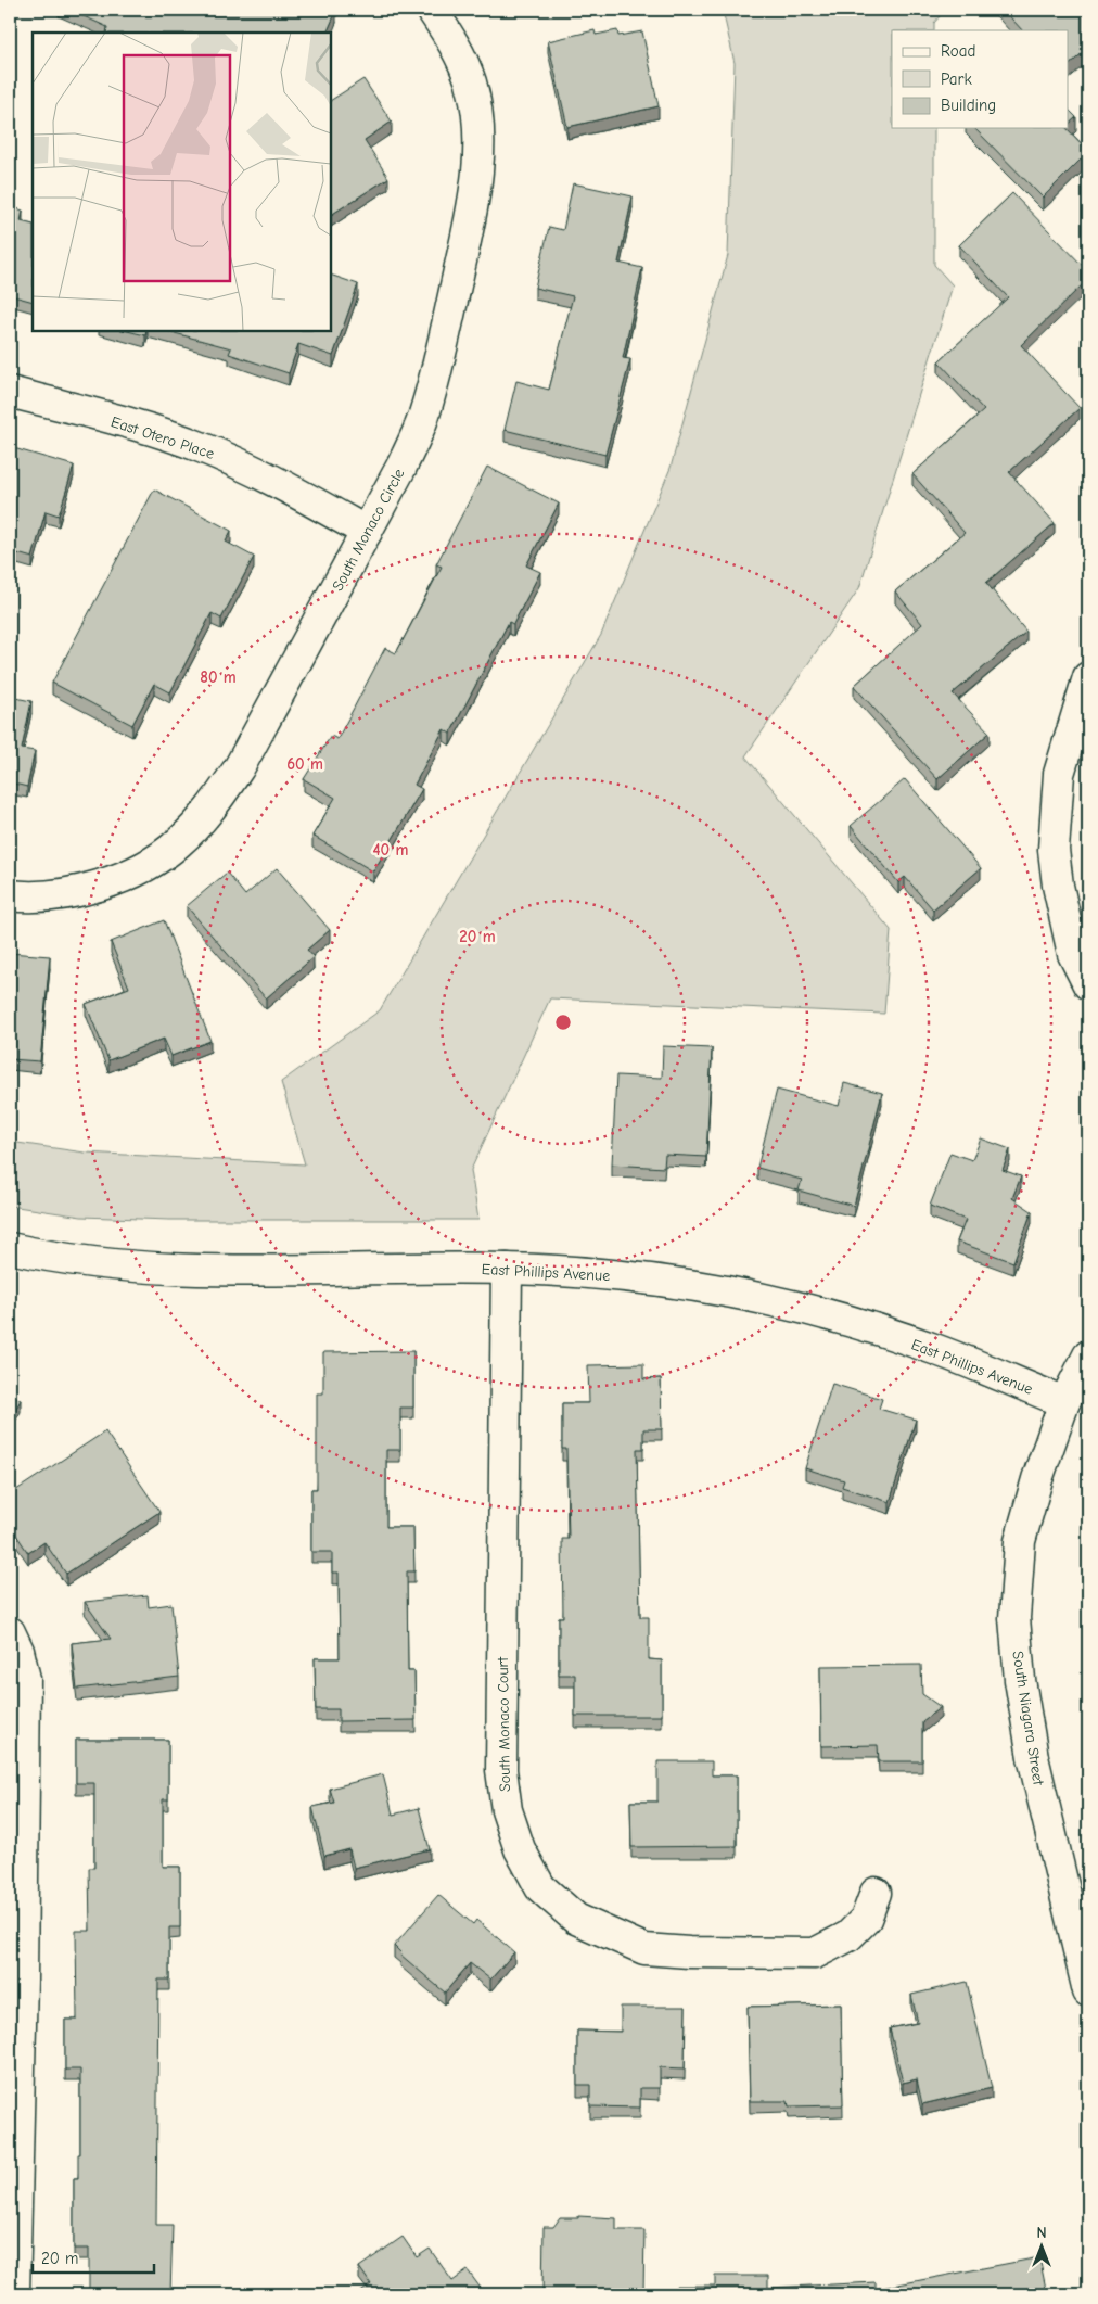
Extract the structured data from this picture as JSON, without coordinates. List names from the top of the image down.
{
  "streets": {
    "street": [
      "East Otero Place",
      "South Monaco Circle",
      "East Phillips Avenue",
      "South Niagara Street",
      "South Monaco Court"
    ]
  },
  "crossings": [
    ["East Otero Place", "South Monaco Circle"],
    ["East Phillips Avenue", "South Niagara Street"],
    ["East Phillips Avenue", "South Monaco Court"]
  ],
  "legend": ["Road", "Park", "Building"],
  "scale_bar": "20 m",
  "north": "top",
  "rings": [
    "80 m",
    "60 m",
    "40 m",
    "20 m"
  ]
}
